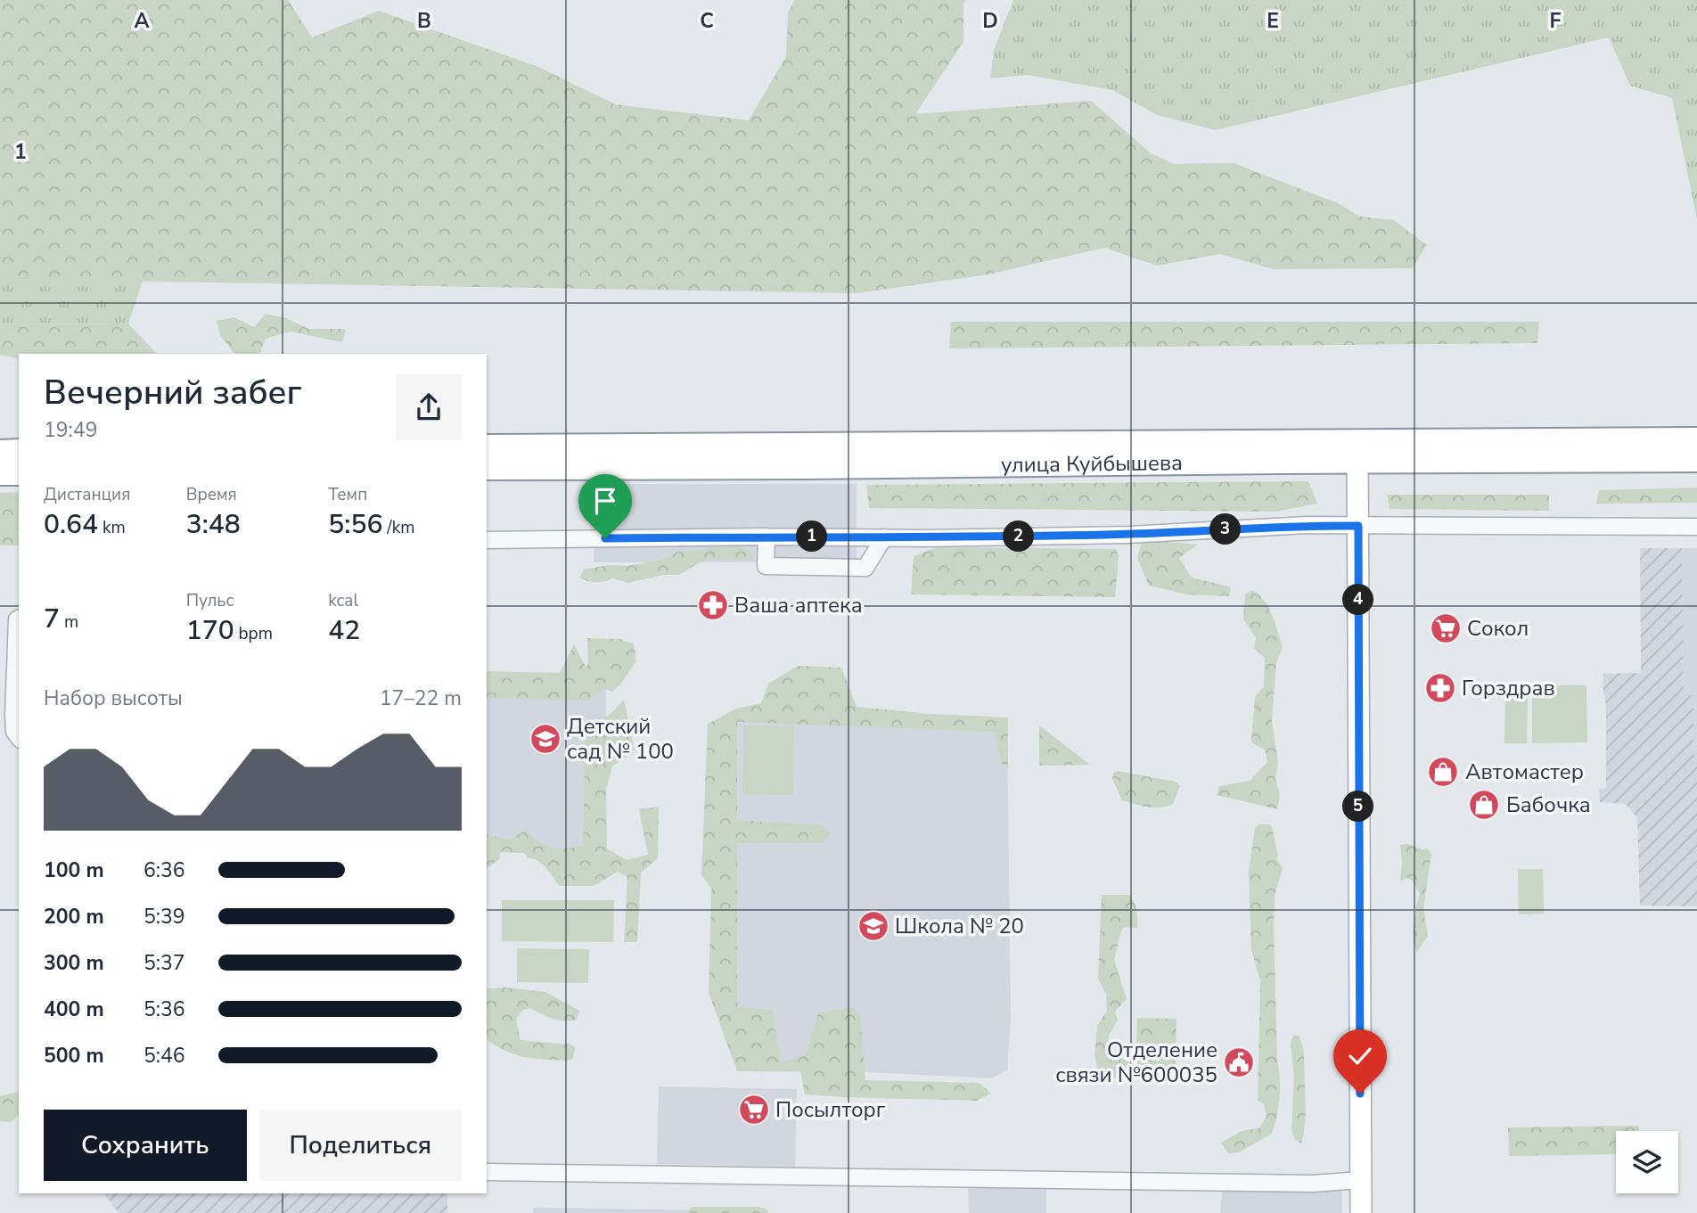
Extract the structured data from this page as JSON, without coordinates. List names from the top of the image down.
{
  "streets": {
    "highway": ["улица Куйбышева"]
  },
  "places": {
    "pharmacy": ["Ваша аптека", "Горздрав"],
    "supermarket": ["Сокол", "Посылторг"],
    "school or university": ["Детский сад № 100", "Школа № 20"],
    "shop": ["Автомастер", "Бабочка"],
    "public building": ["Отделение связи №600035"]
  },
  "page": {
    "heading": ["Вечерний забег", "19:49"],
    "stats": [
      ["Дистанция", "0.64 km"],
      ["Время", "3:48"],
      ["Темп", "5:56 /km"],
      ["7 m"],
      ["Пульс", "170 bpm"],
      ["kcal", "42"]
    ],
    "pins": [
      "3",
      "1",
      "2",
      "4",
      "5"
    ],
    "chart": ["Набор высоты", "17–22 m"],
    "list": [
      {
        "name": "100 m",
        "note": "6:36"
      },
      {
        "name": "200 m",
        "note": "5:39"
      },
      {
        "name": "300 m",
        "note": "5:37"
      },
      {
        "name": "400 m",
        "note": "5:36"
      },
      {
        "name": "500 m",
        "note": "5:46"
      }
    ],
    "buttons": ["Сохранить", "Поделиться"]
  },
  "grid": {
    "columns": [
      "A",
      "B",
      "C",
      "D",
      "E",
      "F"
    ],
    "rows": ["1"]
  }
}
